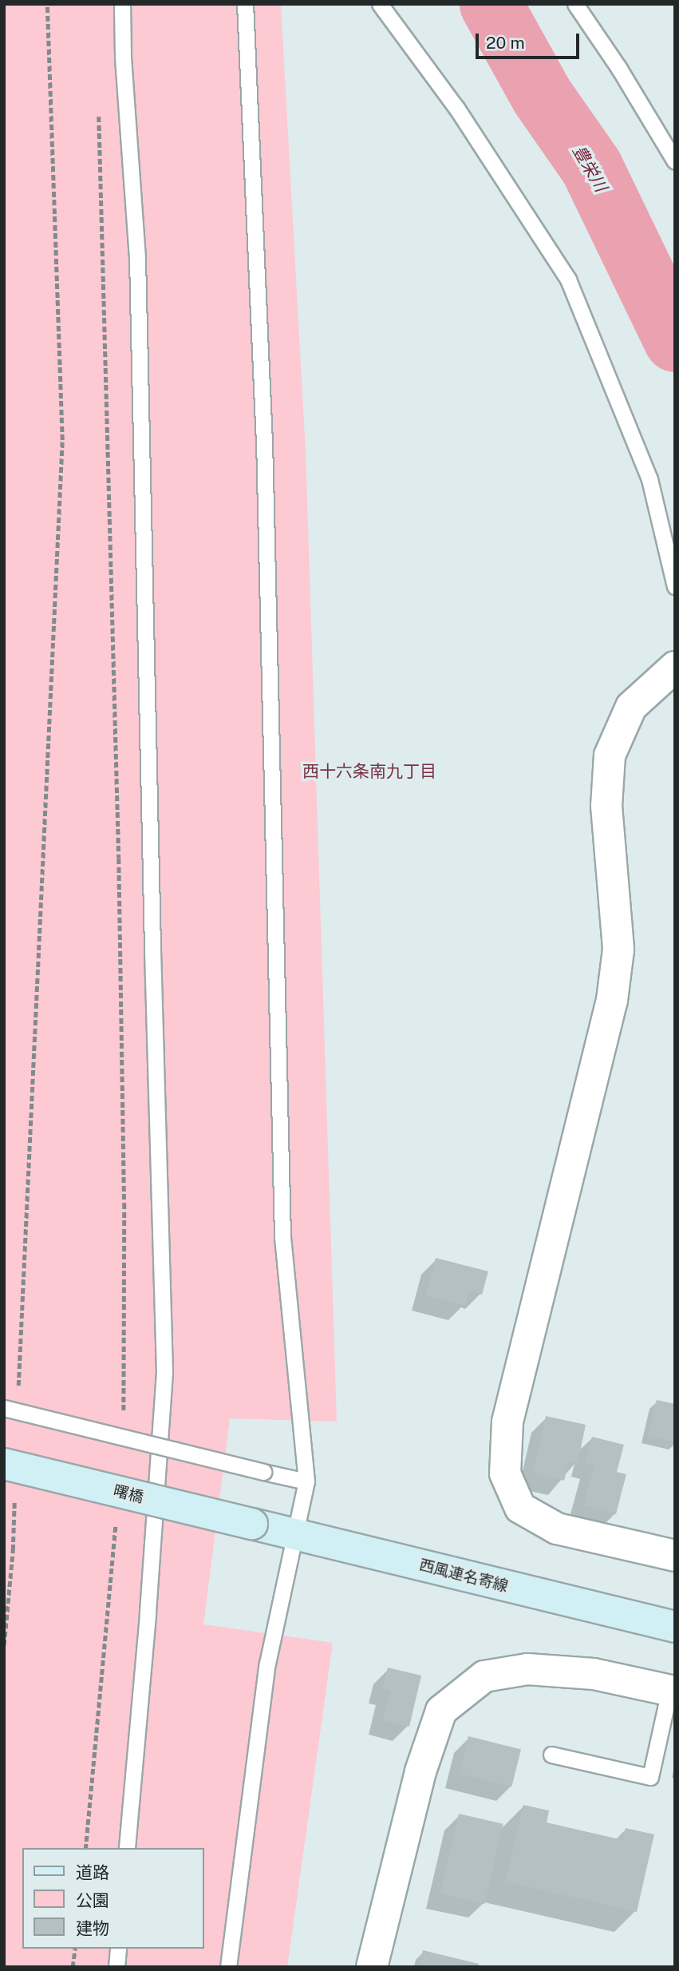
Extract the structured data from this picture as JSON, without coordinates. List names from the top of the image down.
{
  "streets": {
    "main road": ["曙橋", "西風連名寄線"]
  },
  "crossings": [
    ["曙橋", "西風連名寄線"]
  ],
  "districts": ["西十六条南九丁目"],
  "water": ["豊栄川"],
  "legend": ["道路", "公園", "建物"],
  "scale_bar": "20 m"
}
